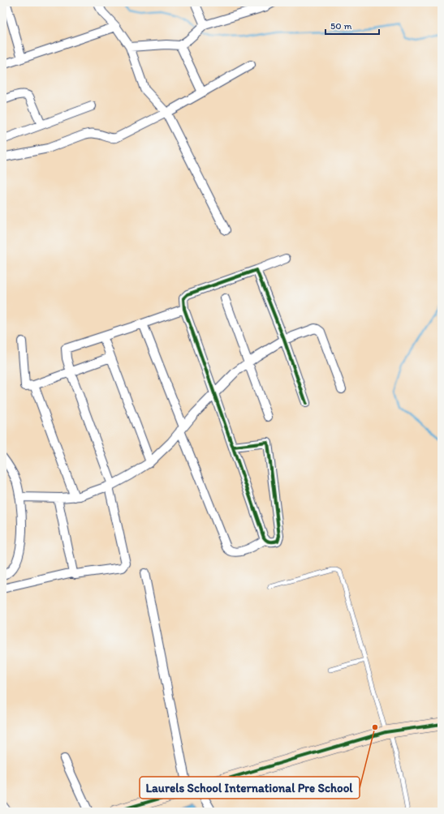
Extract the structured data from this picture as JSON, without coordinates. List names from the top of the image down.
{
  "places": ["Laurels School International Pre School"],
  "scale_bar": "50 m"
}
